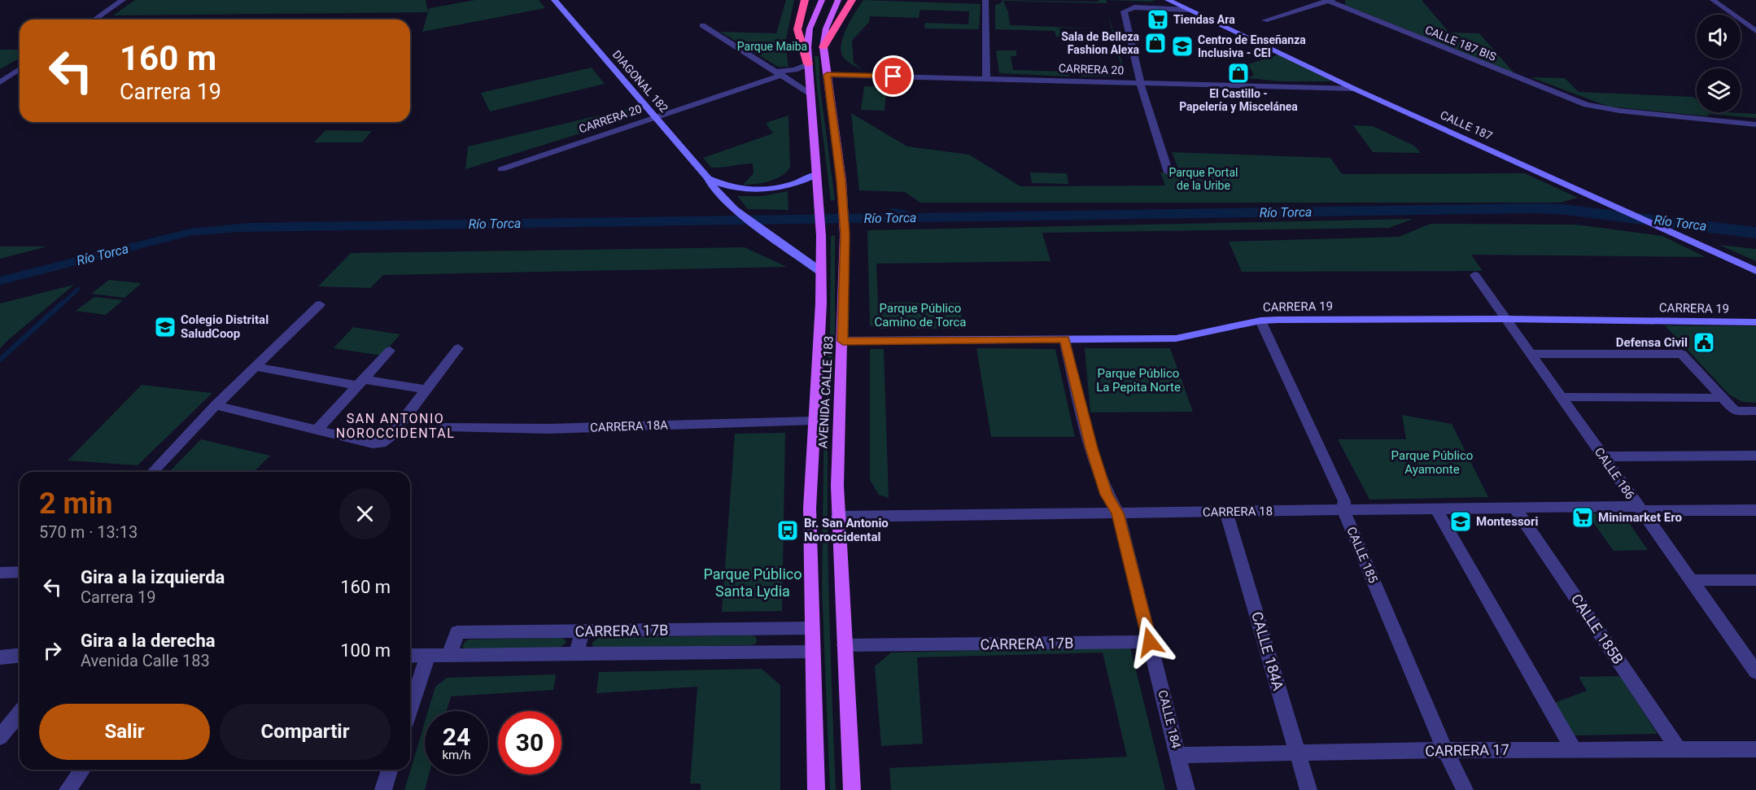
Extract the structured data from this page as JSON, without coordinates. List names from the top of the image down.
{
  "streets": {
    "main road": ["AVENIDA CALLE 183"],
    "street": [
      "CALLE 187 BIS",
      "CARRERA 20",
      "DIAGONAL 182",
      "CALLE 187",
      "CARRERA 19",
      "CARRERA 18A",
      "CALLE 186",
      "CARRERA 18",
      "CALLE 185",
      "CALLE 185B",
      "CARRERA 17B",
      "CALLE 184A",
      "CALLE 184",
      "CARRERA 17"
    ]
  },
  "crossings": [
    ["CARRERA 20", "DIAGONAL 182"],
    ["CARRERA 20", "CALLE 187"],
    ["CARRERA 20", "AVENIDA CALLE 183"],
    ["DIAGONAL 182", "AVENIDA CALLE 183"],
    ["CARRERA 19", "AVENIDA CALLE 183"],
    ["CARRERA 19", "CALLE 186"],
    ["CARRERA 19", "CALLE 185"],
    ["CARRERA 19", "CALLE 184"],
    ["AVENIDA CALLE 183", "CARRERA 18A"],
    ["AVENIDA CALLE 183", "CARRERA 18"],
    ["AVENIDA CALLE 183", "CARRERA 17B"],
    ["CALLE 186", "CARRERA 18"],
    ["CARRERA 18", "CALLE 185"],
    ["CARRERA 18", "CALLE 185B"],
    ["CARRERA 18", "CALLE 184A"],
    ["CARRERA 18", "CALLE 184"],
    ["CALLE 185", "CARRERA 17"],
    ["CALLE 185B", "CARRERA 17"],
    ["CARRERA 17B", "CALLE 184"],
    ["CALLE 184A", "CARRERA 17"],
    ["CALLE 184", "CARRERA 17"]
  ],
  "districts": ["SAN ANTONIO NOROCCIDENTAL"],
  "water": ["Río Torca"],
  "parks": [
    "Parque Maiba",
    "Parque Portal de la Uribe",
    "Parque Público Camino de Torca",
    "Parque Público La Pepita Norte",
    "Parque Público Ayamonte",
    "Parque Público Santa Lydia"
  ],
  "places": {
    "supermarket": ["Tiendas Ara", "Minimarket Ero"],
    "shop": ["Sala de Belleza Fashion Alexa", "El Castillo - Papelería y Miscelánea"],
    "school or university": ["Centro de Enseñanza Inclusiva - CEI", "Colegio Distrital SaludCoop", "Montessori"],
    "public building": ["Defensa Civil"],
    "bus stop": ["Br. San Antonio Noroccidental"]
  },
  "page": {
    "turn": ["160 m", "Carrera 19"],
    "heading": ["2 min", "570 m · 13:13"],
    "list": [
      {
        "name": "Gira a la izquierda",
        "note": "Carrera 19",
        "value": "160 m"
      },
      {
        "name": "Gira a la derecha",
        "note": "Avenida Calle 183",
        "value": "100 m"
      }
    ],
    "buttons": ["Salir", "Compartir"],
    "speed": "24 km/h",
    "limit": "30"
  }
}
